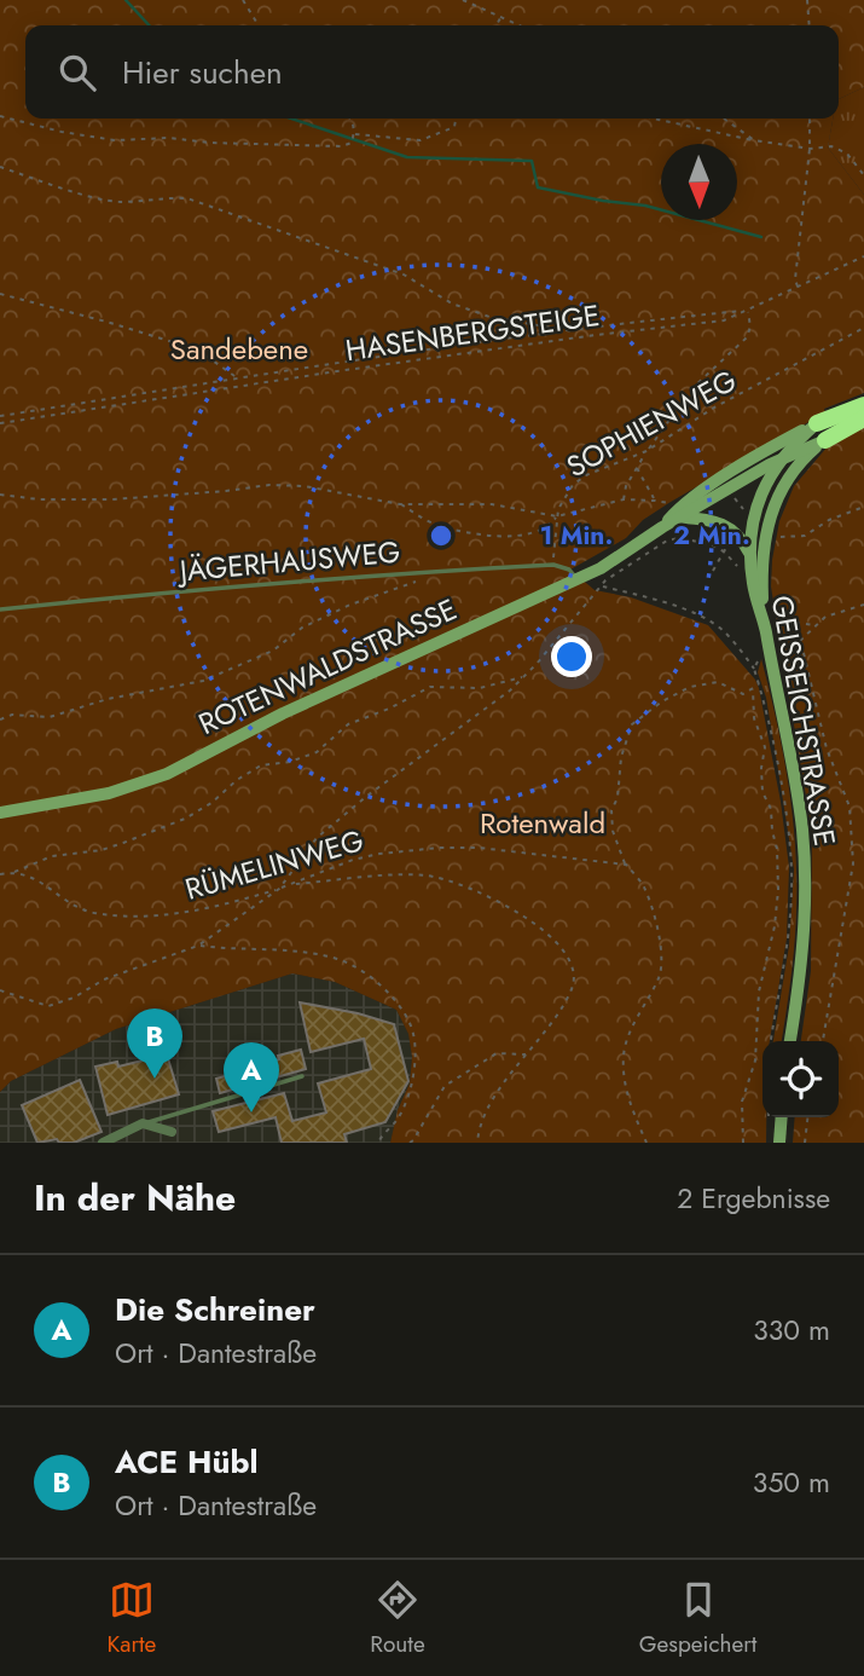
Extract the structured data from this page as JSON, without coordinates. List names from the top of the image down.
{
  "streets": {
    "highway": ["ROTENWALDSTRASSE"],
    "main road": ["GEISSEICHSTRASSE"],
    "lane": ["JÄGERHAUSWEG"],
    "path": ["HASENBERGSTEIGE", "SOPHIENWEG", "RÜMELINWEG"]
  },
  "crossings": [
    ["SOPHIENWEG", "JÄGERHAUSWEG"],
    ["ROTENWALDSTRASSE", "GEISSEICHSTRASSE"]
  ],
  "parks": ["Sandebene", "Rotenwald"],
  "north": "bottom",
  "page": {
    "search": "Hier suchen",
    "pins": ["B", "A"],
    "heading": ["In der Nähe", "2 Ergebnisse"],
    "list": [
      {
        "mark": "A",
        "name": "Die Schreiner",
        "note": "Ort · Dantestraße",
        "value": "330 m"
      },
      {
        "mark": "B",
        "name": "ACE Hübl",
        "note": "Ort · Dantestraße",
        "value": "350 m"
      }
    ],
    "nav": ["Karte", "Route", "Gespeichert"]
  },
  "rings": ["1 Min.", "2 Min."]
}
